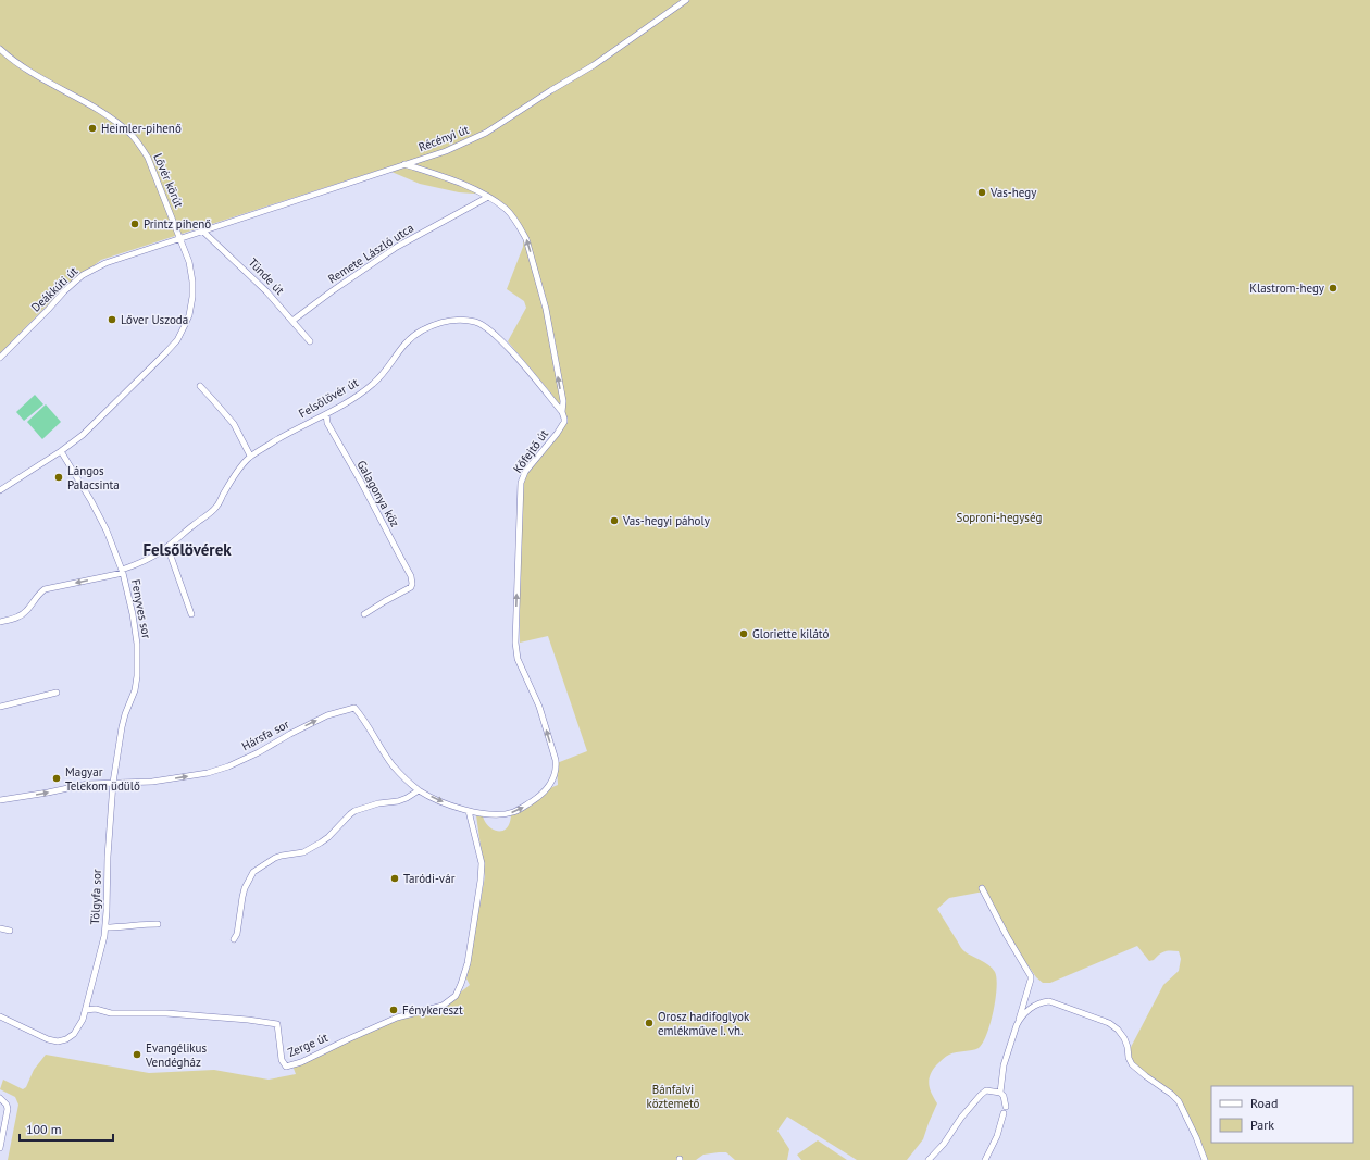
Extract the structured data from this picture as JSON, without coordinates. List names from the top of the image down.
{
  "streets": {
    "street": [
      "Récényi út",
      "Lővér körút",
      "Remete László utca",
      "Tünde út",
      "Deákkúti út",
      "Felsőlövér út",
      "Kőfejtő út",
      "Galagonya köz",
      "Fenyves sor",
      "Hársfa sor",
      "Tölgyfa sor",
      "Zerge út"
    ]
  },
  "crossings": [
    ["Récényi út", "Lővér körút"],
    ["Récényi út", "Tünde út"],
    ["Récényi út", "Deákkúti út"],
    ["Récényi út", "Kőfejtő út"],
    ["Lővér körút", "Deákkúti út"],
    ["Lővér körút", "Fenyves sor"],
    ["Remete László utca", "Tünde út"],
    ["Remete László utca", "Kőfejtő út"],
    ["Felsőlövér út", "Kőfejtő út"],
    ["Felsőlövér út", "Galagonya köz"],
    ["Felsőlövér út", "Fenyves sor"],
    ["Kőfejtő út", "Hársfa sor"],
    ["Fenyves sor", "Hársfa sor"],
    ["Fenyves sor", "Tölgyfa sor"],
    ["Hársfa sor", "Tölgyfa sor"],
    ["Hársfa sor", "Zerge út"],
    ["Tölgyfa sor", "Zerge út"]
  ],
  "one_way": ["Kőfejtő út", "Hársfa sor"],
  "districts": ["Felsőlövérek"],
  "parks": ["Soproni-hegység", "Bánfalvi köztemető"],
  "places": [
    "Heimler-pihenő",
    "Vas-hegy",
    "Printz pihenő",
    "Klastrom-hegy",
    "Lőver Uszoda",
    "Lángos Palacsinta",
    "Vas-hegyi páholy",
    "Gloriette kilátó",
    "Magyar Telekom üdülő",
    "Taródi-vár",
    "Fénykereszt",
    "Orosz hadifoglyok emlékműve I. vh.",
    "Evangélikus Vendégház"
  ],
  "legend": ["Road", "Park"],
  "scale_bar": "100 m"
}
